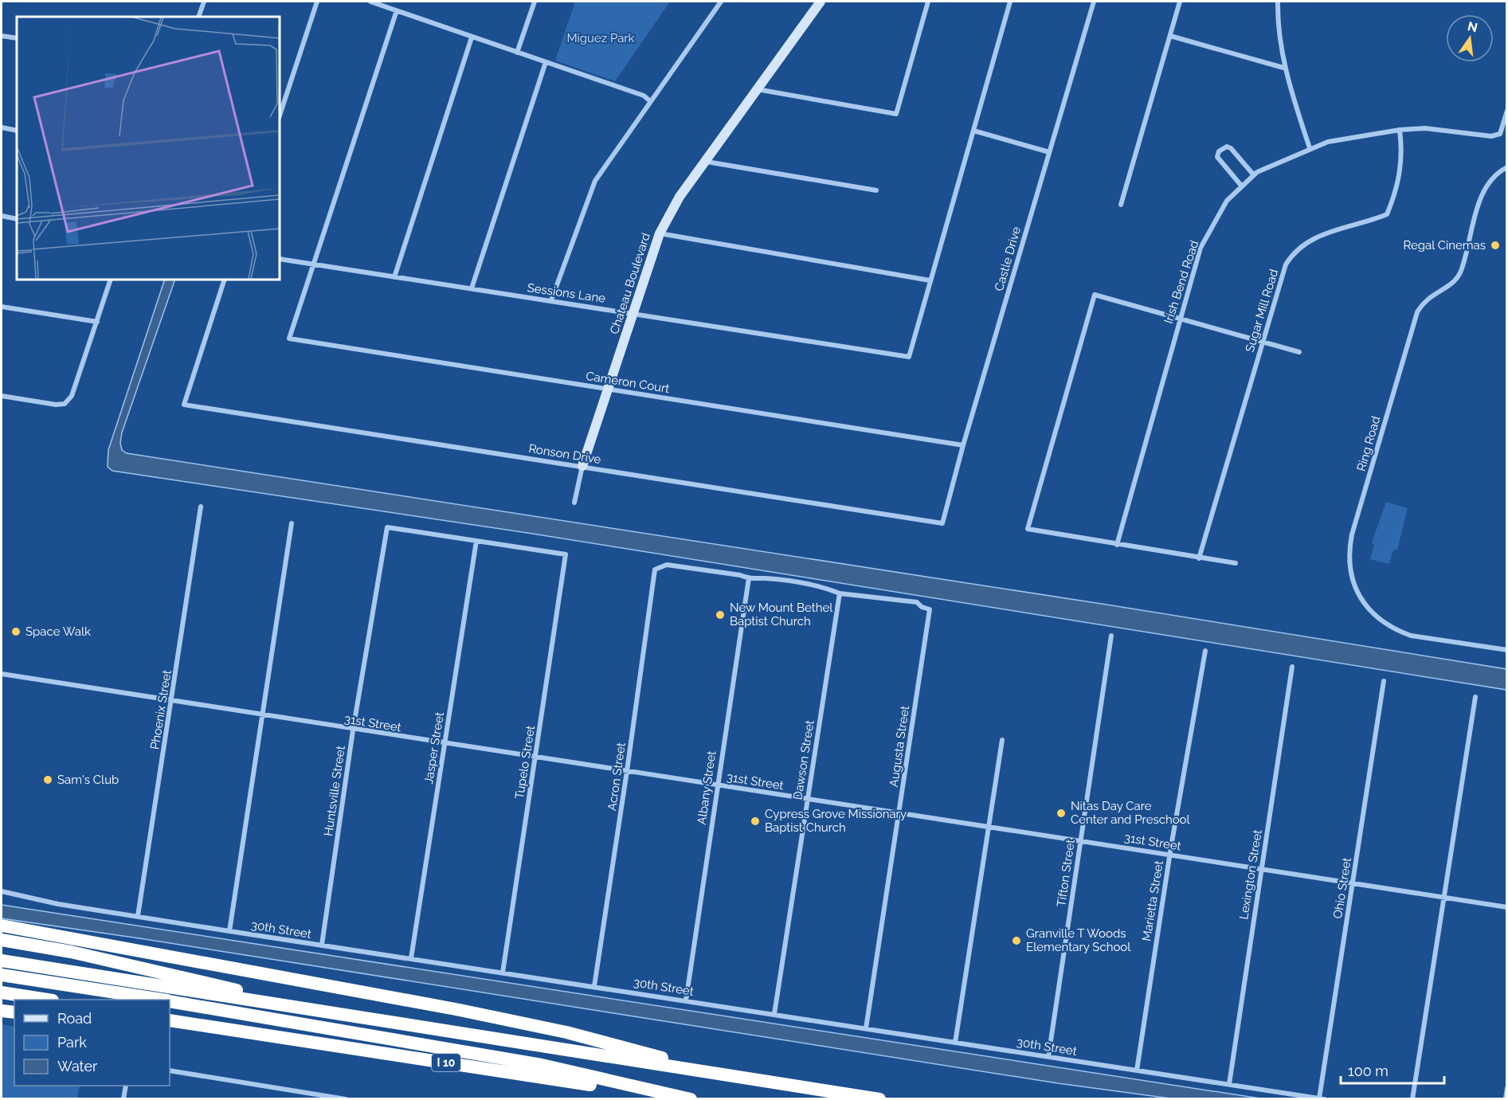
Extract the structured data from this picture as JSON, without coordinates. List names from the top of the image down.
{
  "streets": {
    "highway": ["I 10"],
    "street": [
      "Castle Drive",
      "Irish Bend Road",
      "Chateau Boulevard",
      "Sessions Lane",
      "Sugar Mill Road",
      "Cameron Court",
      "Ring Road",
      "Ronson Drive",
      "Phoenix Street",
      "31st Street",
      "Augusta Street",
      "Jasper Street",
      "Dawson Street",
      "Tupelo Street",
      "Acron Street",
      "Albany Street",
      "Huntsville Street",
      "Tifton Street",
      "Lexington Street",
      "Ohio Street",
      "Marietta Street",
      "30th Street"
    ]
  },
  "crossings": [
    ["Castle Drive", "Cameron Court"],
    ["Castle Drive", "Ronson Drive"],
    ["Irish Bend Road", "Sugar Mill Road"],
    ["Chateau Boulevard", "Sessions Lane"],
    ["Chateau Boulevard", "Cameron Court"],
    ["Chateau Boulevard", "Ronson Drive"],
    ["Sessions Lane", "Cameron Court"],
    ["Phoenix Street", "31st Street"],
    ["Phoenix Street", "30th Street"],
    ["31st Street", "Augusta Street"],
    ["31st Street", "Jasper Street"],
    ["31st Street", "Dawson Street"],
    ["31st Street", "Tupelo Street"],
    ["31st Street", "Acron Street"],
    ["31st Street", "Albany Street"],
    ["31st Street", "Huntsville Street"],
    ["31st Street", "Tifton Street"],
    ["31st Street", "Lexington Street"],
    ["31st Street", "Ohio Street"],
    ["31st Street", "Marietta Street"],
    ["Augusta Street", "Dawson Street"],
    ["Augusta Street", "30th Street"],
    ["Jasper Street", "Tupelo Street"],
    ["Jasper Street", "Huntsville Street"],
    ["Jasper Street", "30th Street"],
    ["Dawson Street", "30th Street"],
    ["Tupelo Street", "Huntsville Street"],
    ["Tupelo Street", "30th Street"],
    ["Acron Street", "Albany Street"],
    ["Acron Street", "30th Street"],
    ["Albany Street", "30th Street"],
    ["Huntsville Street", "30th Street"],
    ["Tifton Street", "30th Street"],
    ["Lexington Street", "30th Street"],
    ["Ohio Street", "30th Street"],
    ["Marietta Street", "30th Street"]
  ],
  "parks": ["Miguez Park"],
  "places": [
    "Regal Cinemas",
    "New Mount Bethel Baptist Church",
    "Space Walk",
    "Sam's Club",
    "Nitas Day Care Center and Preschool",
    "Cypress Grove Missionary Baptist Church",
    "Granville T Woods Elementary School"
  ],
  "legend": ["Road", "Park", "Water"],
  "scale_bar": "100 m",
  "north": "top"
}
